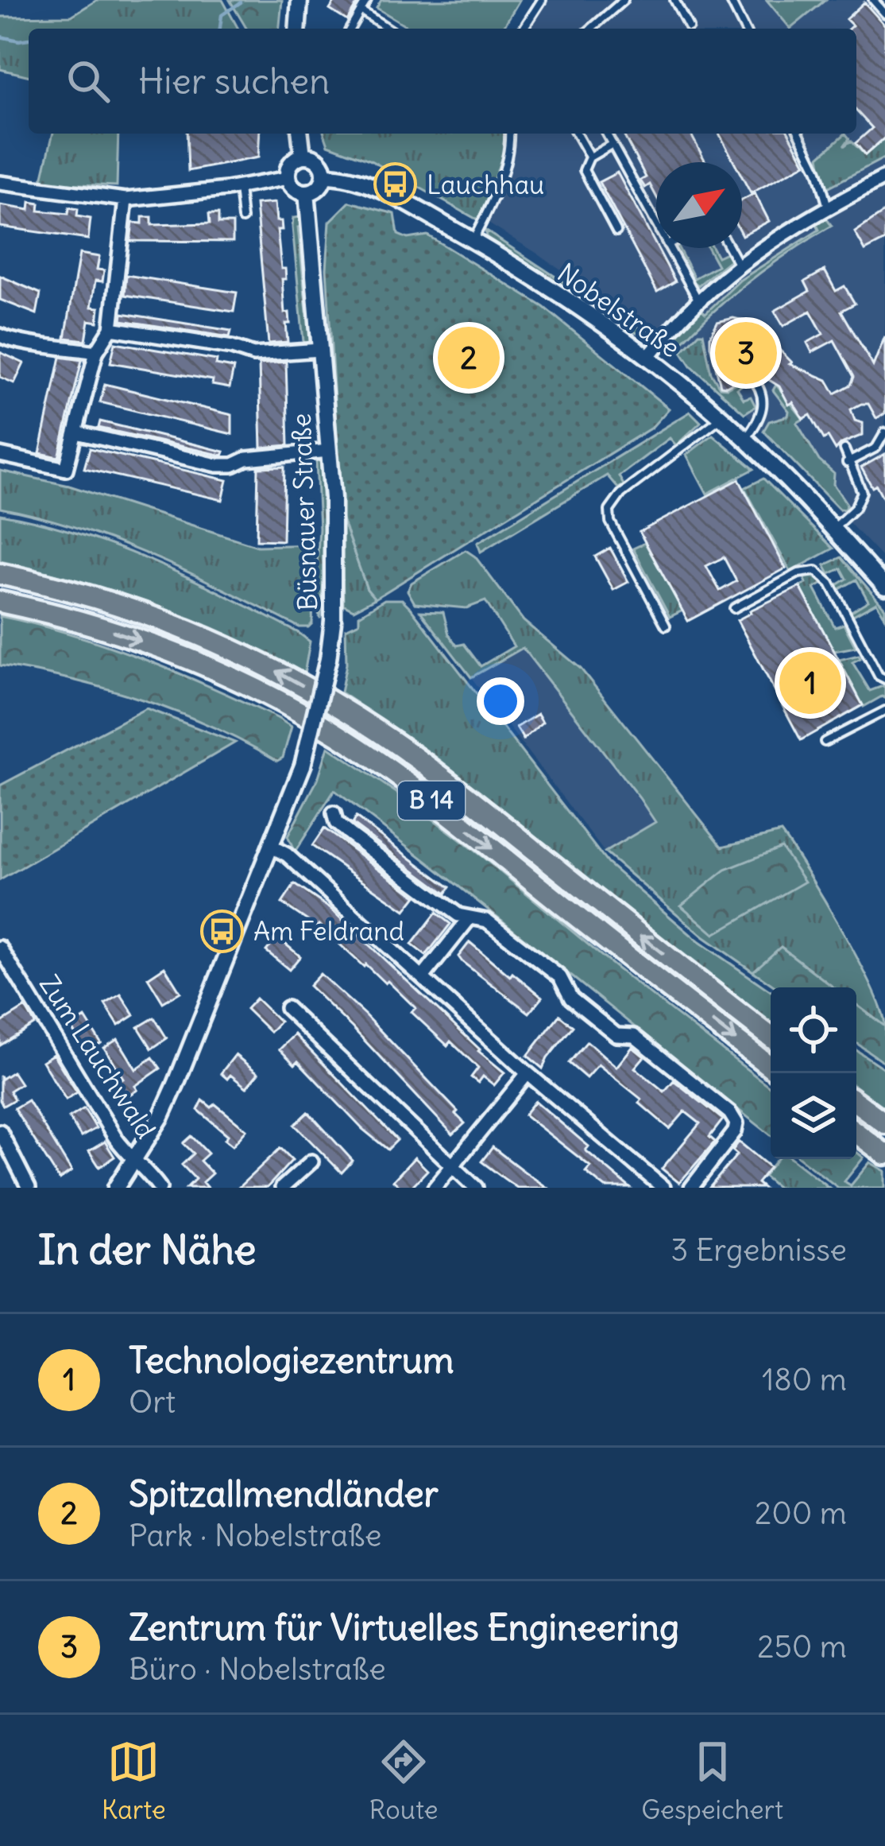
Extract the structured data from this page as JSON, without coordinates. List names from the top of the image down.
{
  "streets": {
    "highway": ["B 14"],
    "street": ["Nobelstraße", "Büsnauer Straße", "Zum Lauchwald"]
  },
  "crossings": [
    ["Nobelstraße", "Büsnauer Straße"],
    ["Büsnauer Straße", "Zum Lauchwald"]
  ],
  "places": {
    "bus stop": ["Lauchhau", "Am Feldrand"]
  },
  "north": "top right",
  "page": {
    "search": "Hier suchen",
    "pins": ["3", "2", "1"],
    "heading": ["In der Nähe", "3 Ergebnisse"],
    "list": [
      {
        "mark": "1",
        "name": "Technologiezentrum",
        "note": "Ort",
        "value": "180 m"
      },
      {
        "mark": "2",
        "name": "Spitzallmendländer",
        "note": "Park · Nobelstraße",
        "value": "200 m"
      },
      {
        "mark": "3",
        "name": "Zentrum für Virtuelles Engineering",
        "note": "Büro · Nobelstraße",
        "value": "250 m"
      }
    ],
    "nav": ["Karte", "Route", "Gespeichert"]
  }
}
